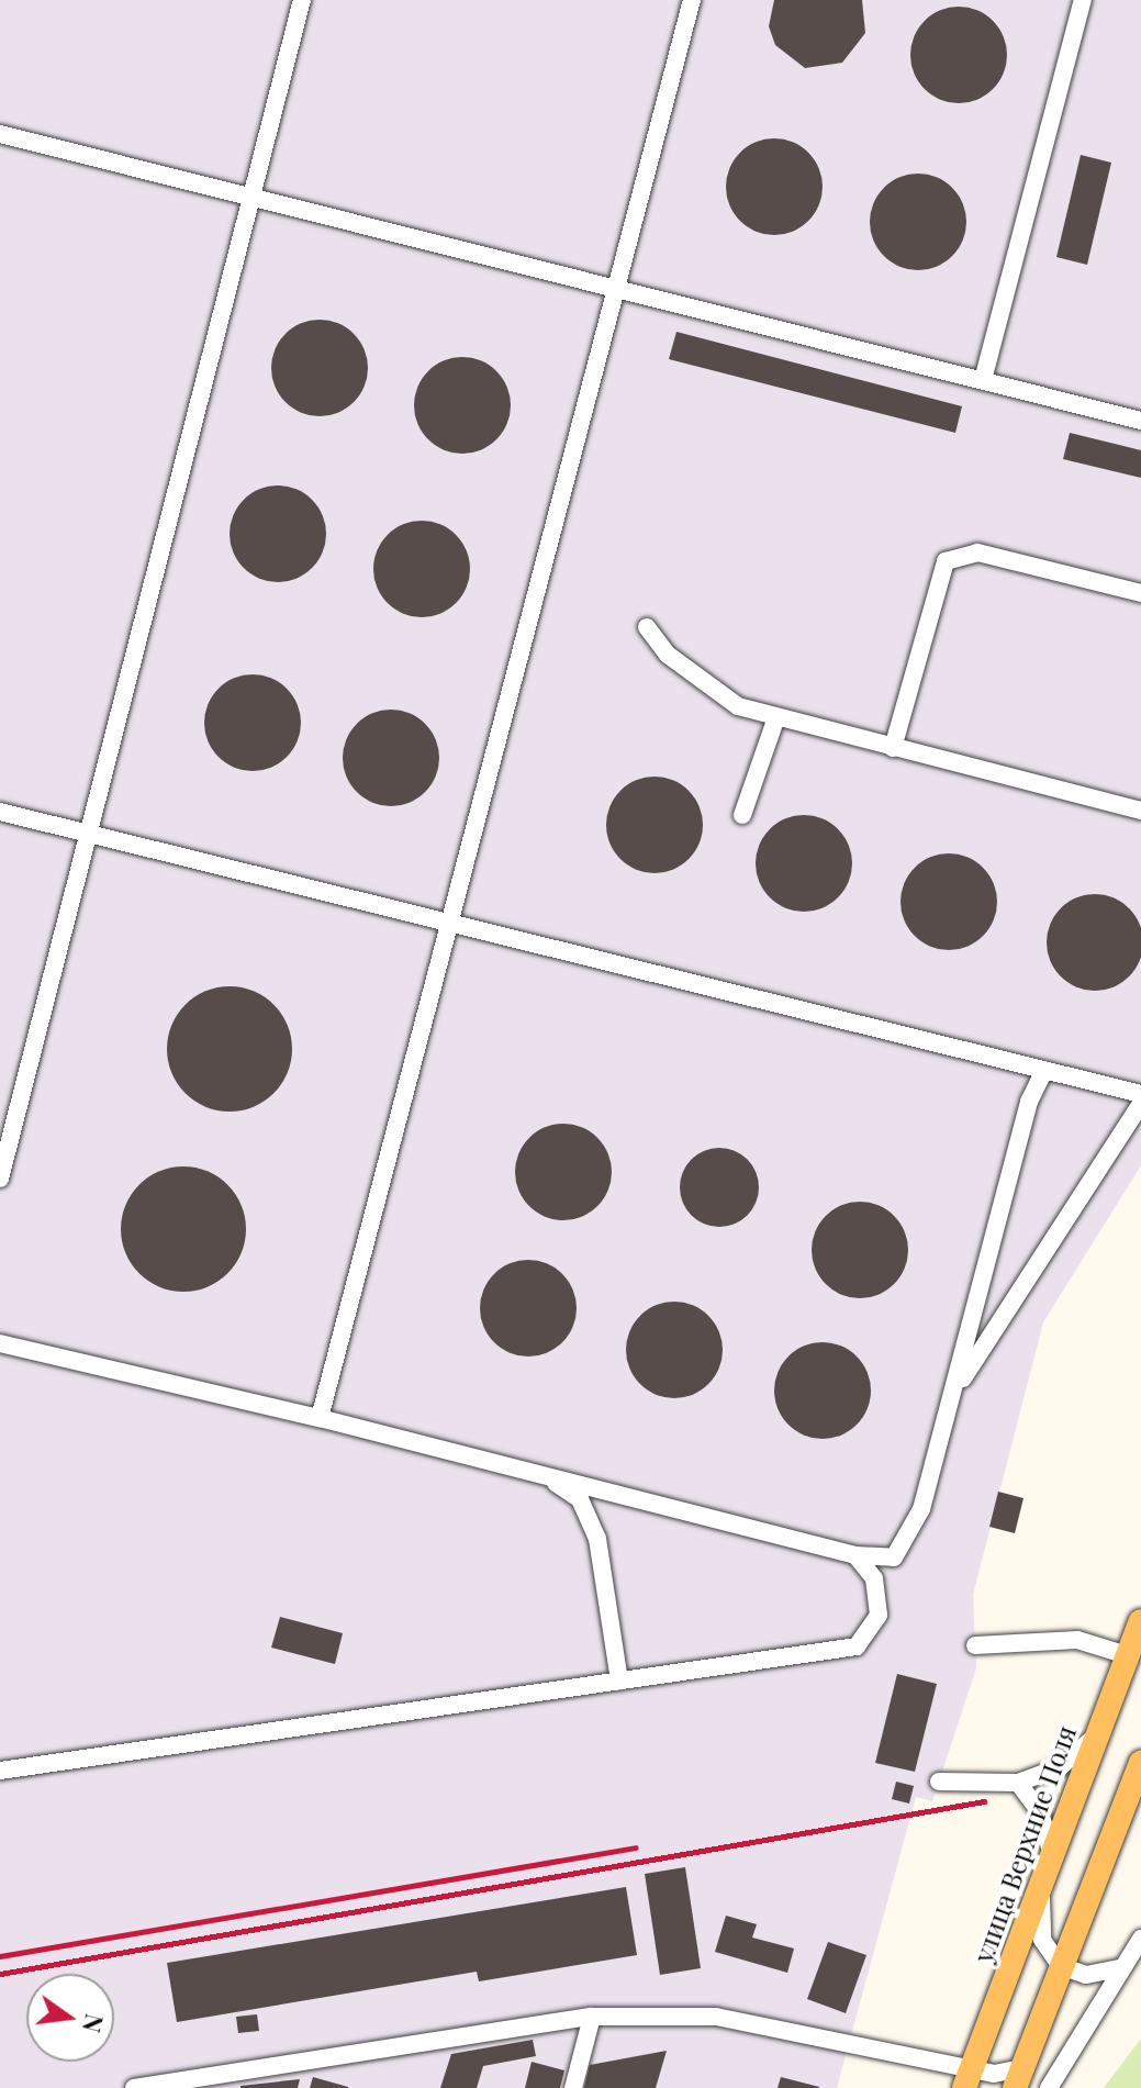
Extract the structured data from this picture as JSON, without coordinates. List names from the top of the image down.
{
  "streets": {
    "main road": ["улица Верхние Поля"]
  },
  "north": "right"
}
